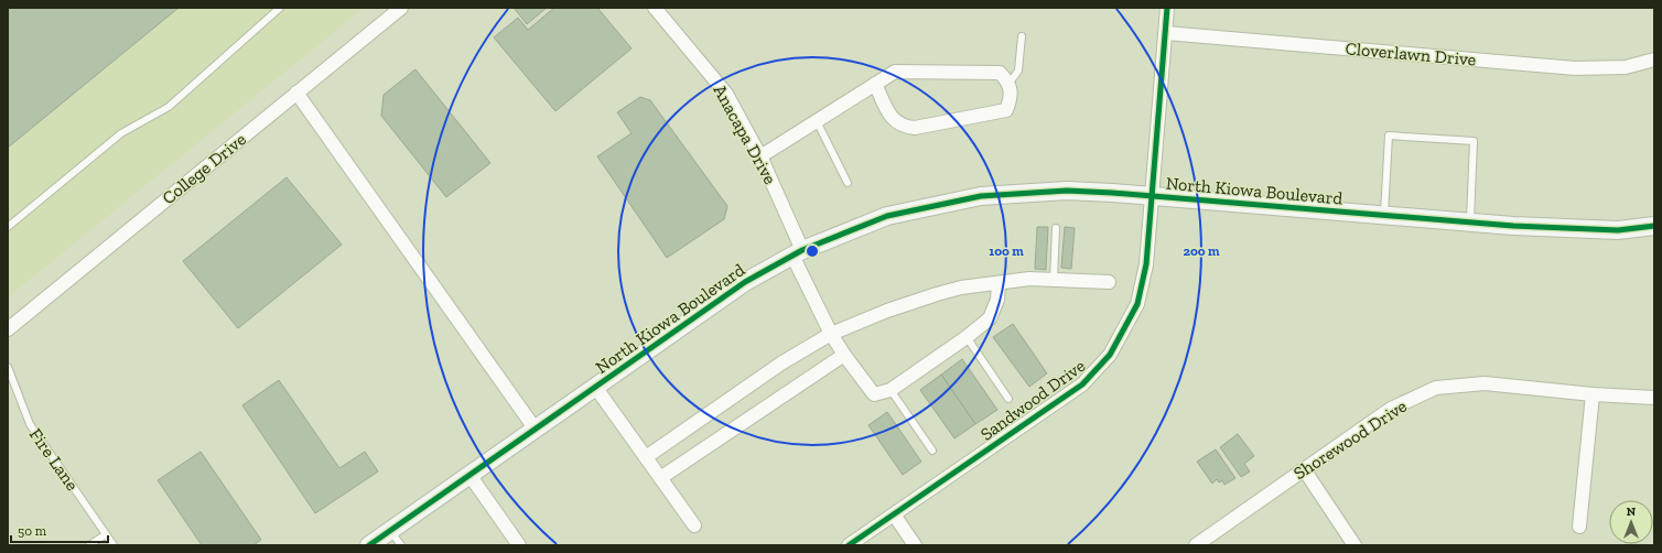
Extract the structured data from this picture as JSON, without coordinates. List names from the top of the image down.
{
  "streets": {
    "street": [
      "Cloverlawn Drive",
      "Anacapa Drive",
      "College Drive",
      "North Kiowa Boulevard",
      "Sandwood Drive",
      "Shorewood Drive"
    ],
    "lane": ["Fire Lane"]
  },
  "crossings": [
    ["Cloverlawn Drive", "Sandwood Drive"],
    ["Anacapa Drive", "North Kiowa Boulevard"],
    ["North Kiowa Boulevard", "Sandwood Drive"]
  ],
  "scale_bar": "50 m",
  "north": "top",
  "rings": ["100 m", "200 m"]
}
